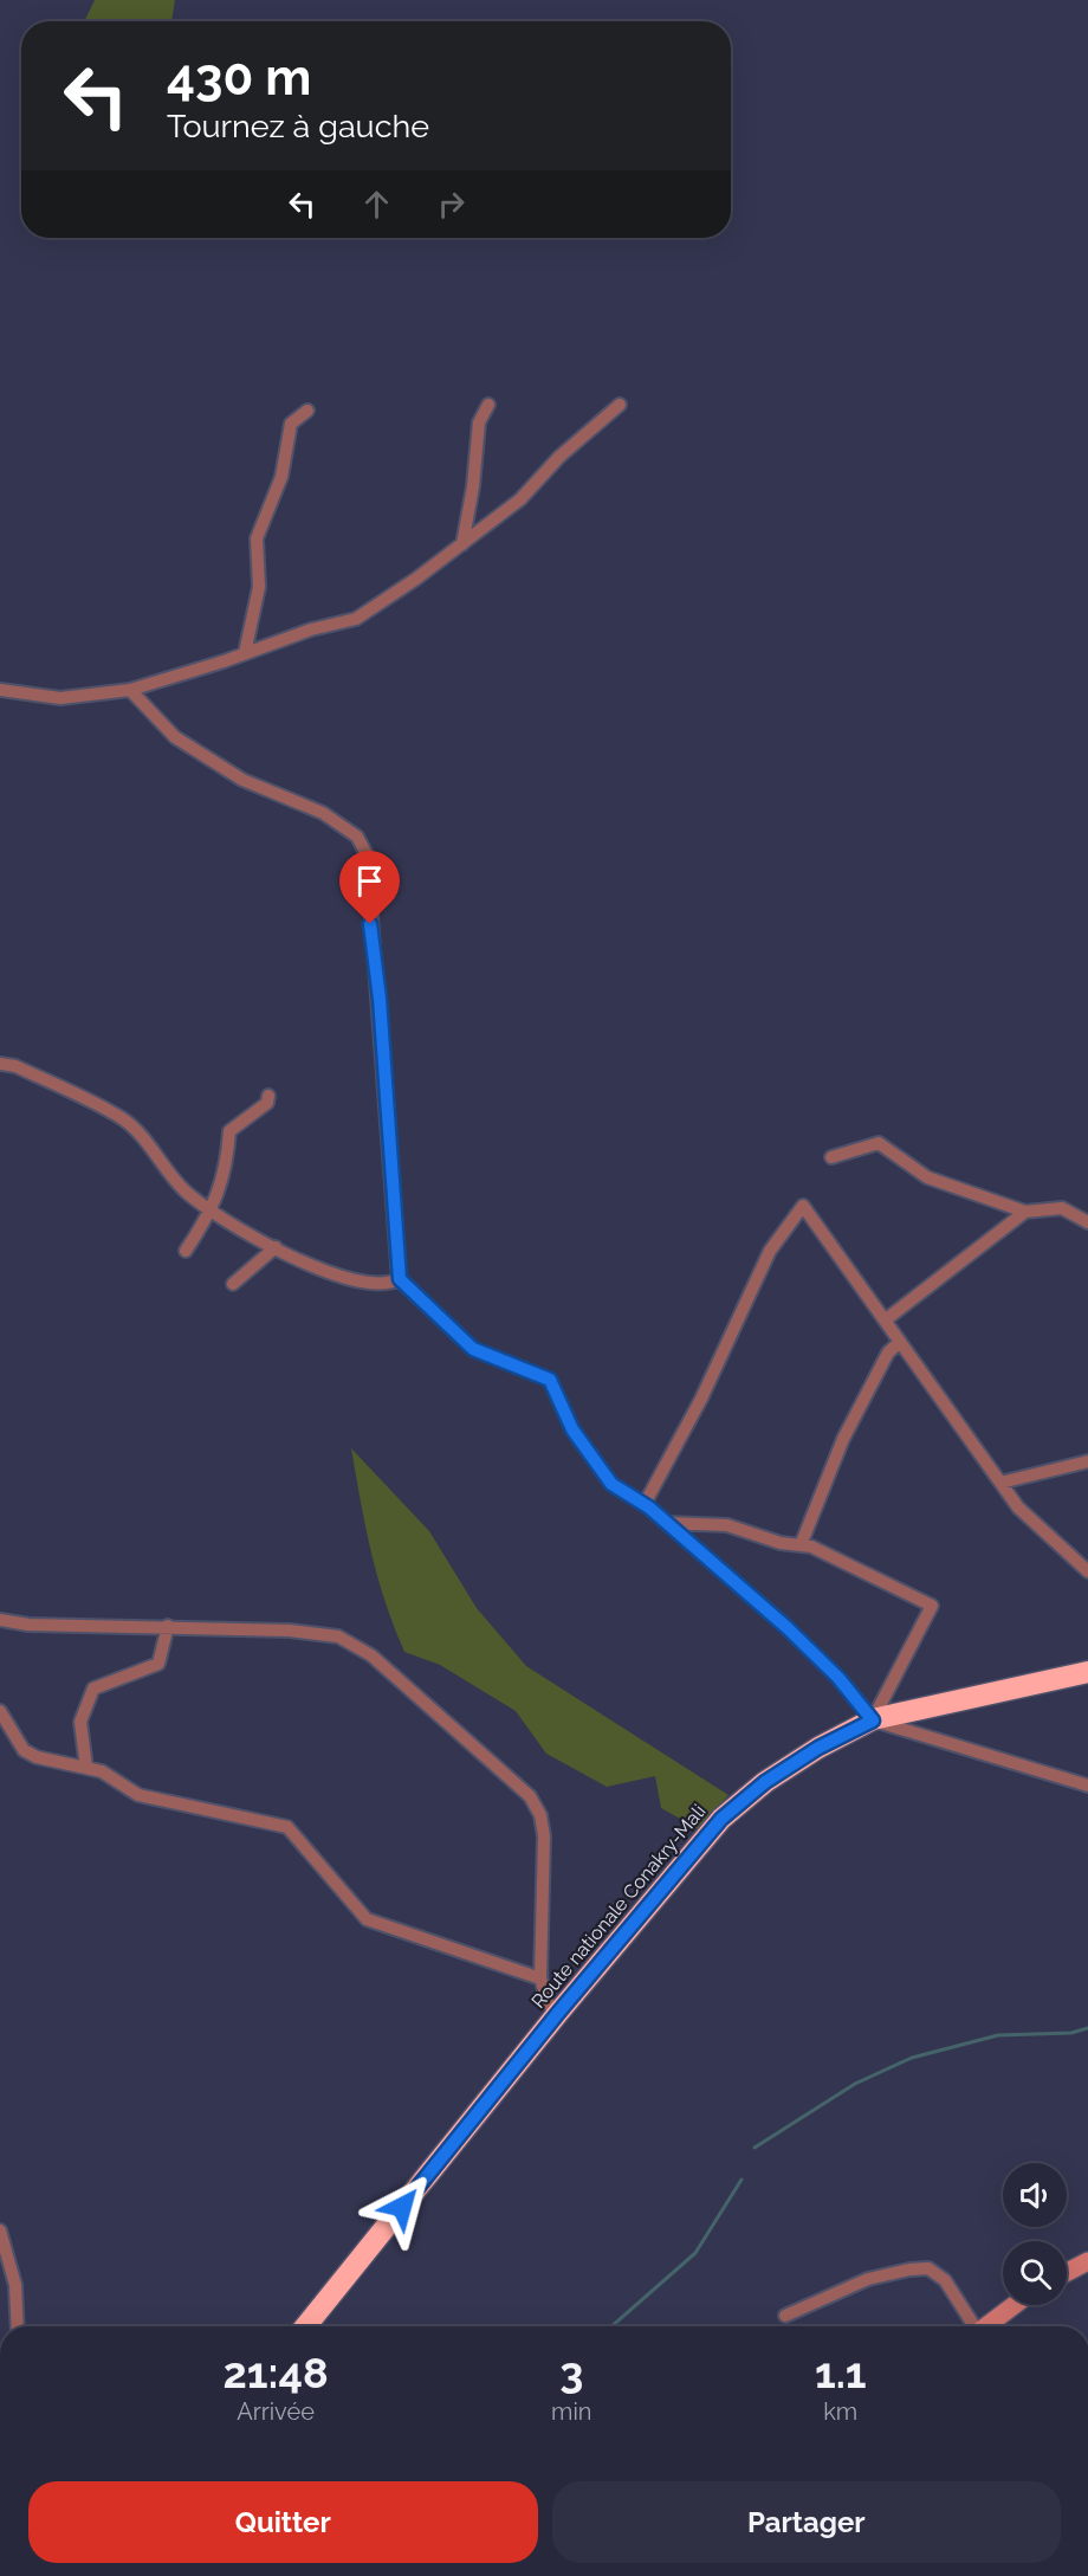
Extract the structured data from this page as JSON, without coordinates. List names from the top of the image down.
{
  "streets": {
    "highway": ["Route nationale Conakry-Mali"]
  },
  "page": {
    "turn": ["430 m", "Tournez à gauche"],
    "eta": [
      "21:48",
      "Arrivée",
      "3",
      "min",
      "1.1",
      "km"
    ],
    "buttons": ["Quitter", "Partager"]
  }
}
